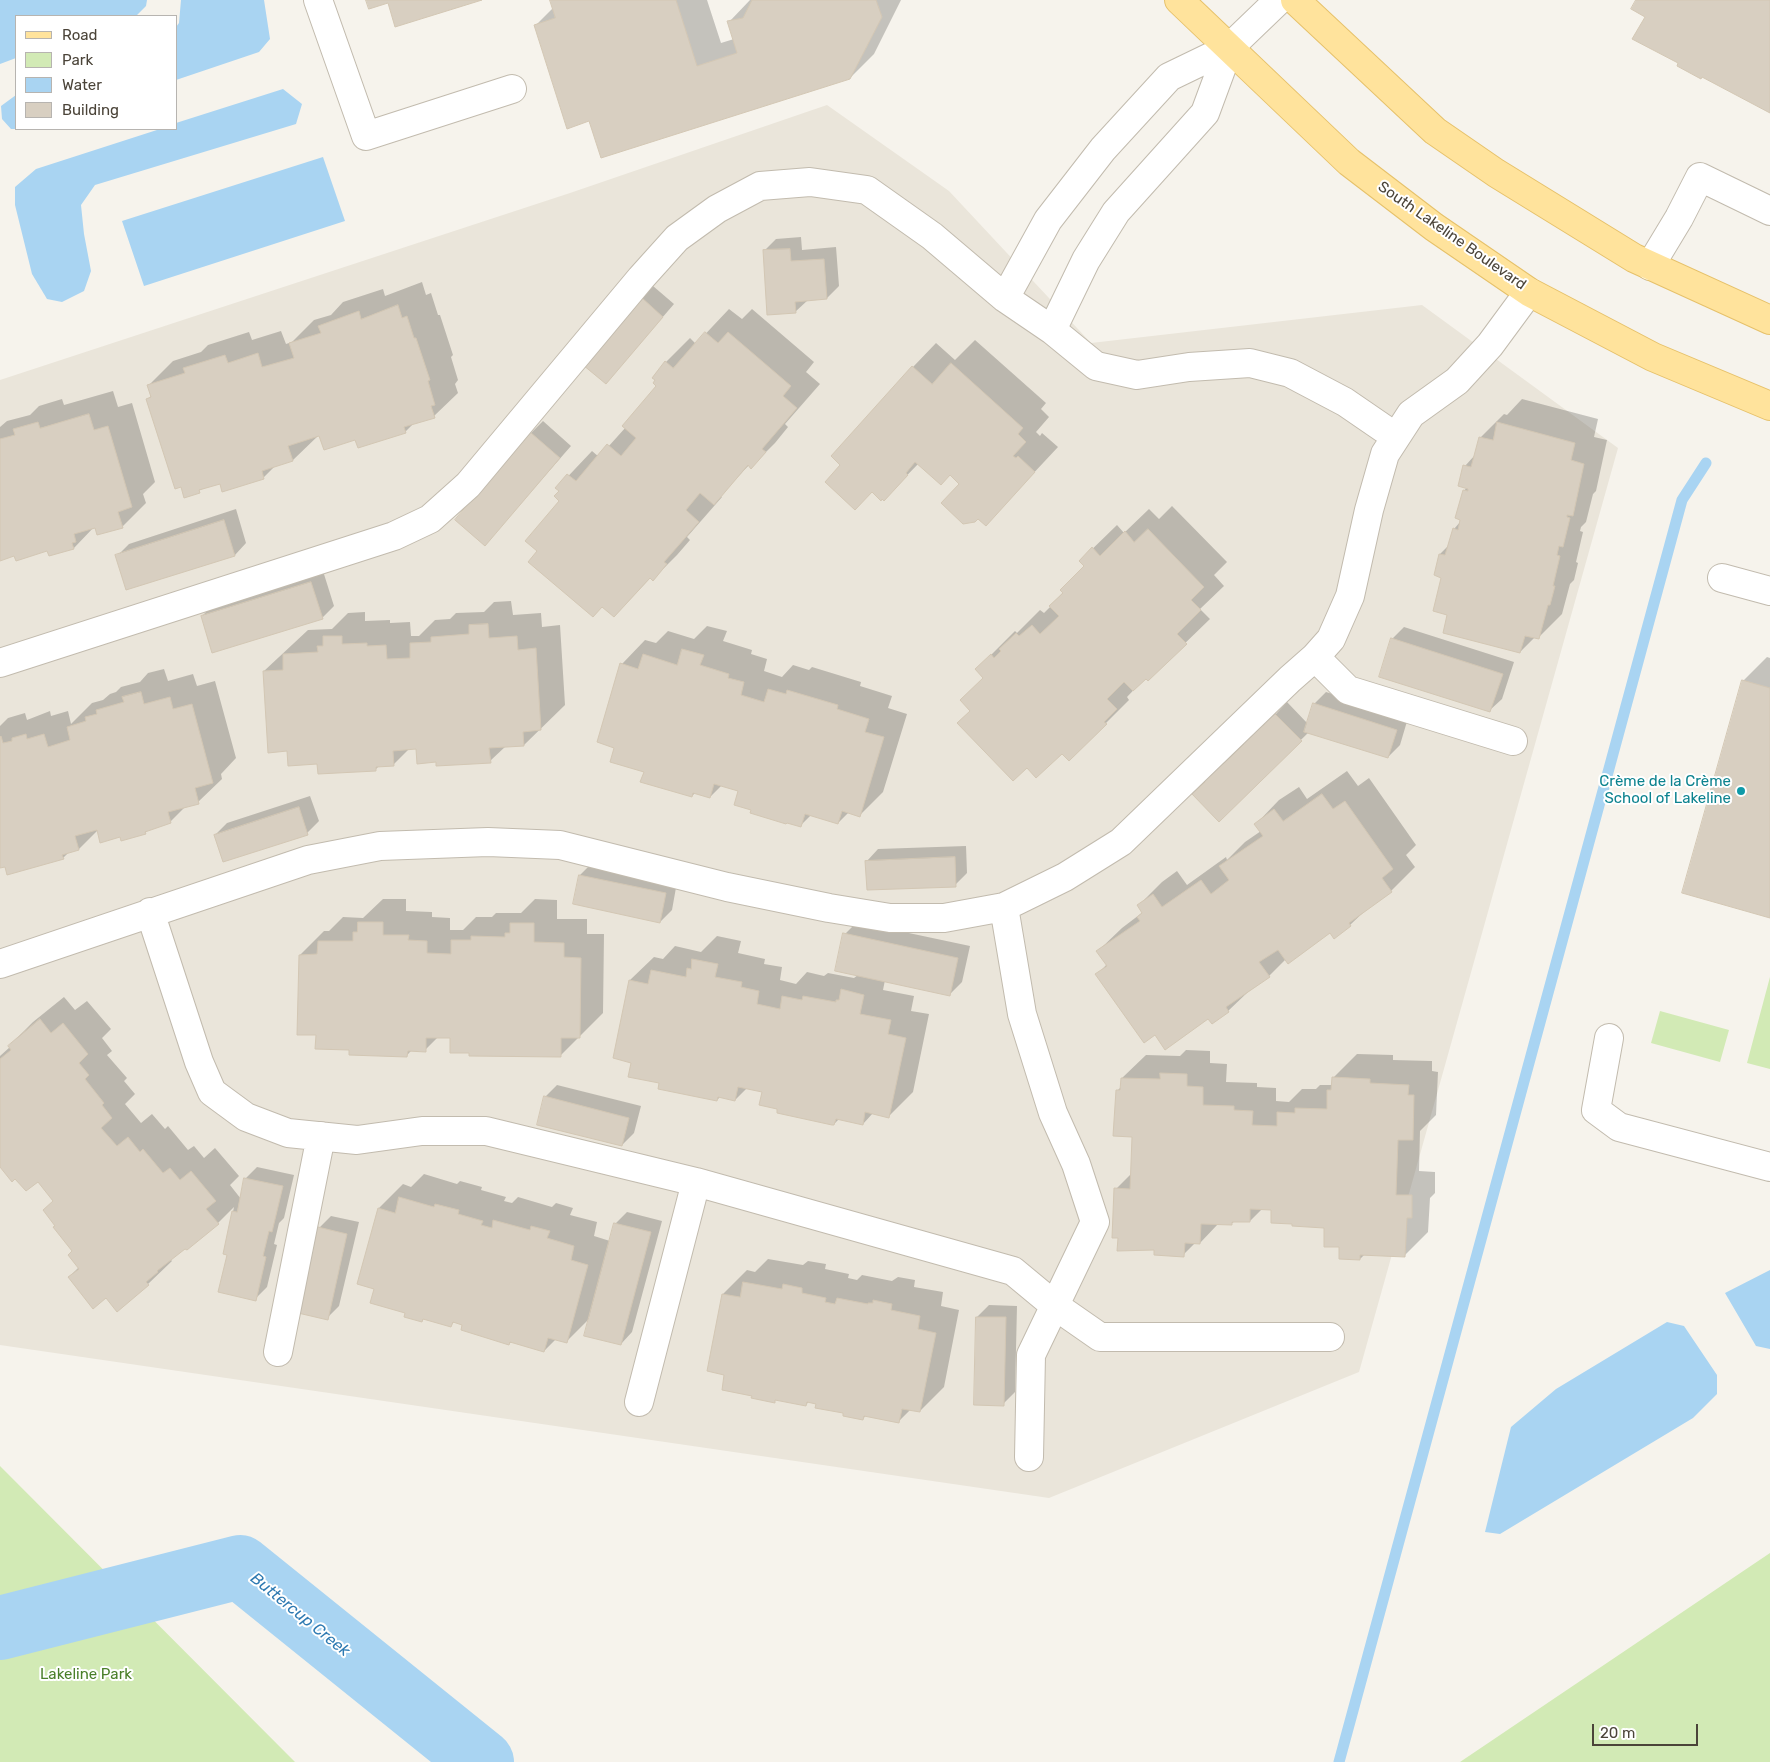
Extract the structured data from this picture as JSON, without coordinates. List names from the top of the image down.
{
  "streets": {
    "main road": ["South Lakeline Boulevard"]
  },
  "water": ["Buttercup Creek"],
  "parks": ["Lakeline Park"],
  "places": ["Crème de la Crème School of Lakeline"],
  "legend": [
    "Road",
    "Park",
    "Water",
    "Building"
  ],
  "scale_bar": "20 m"
}
